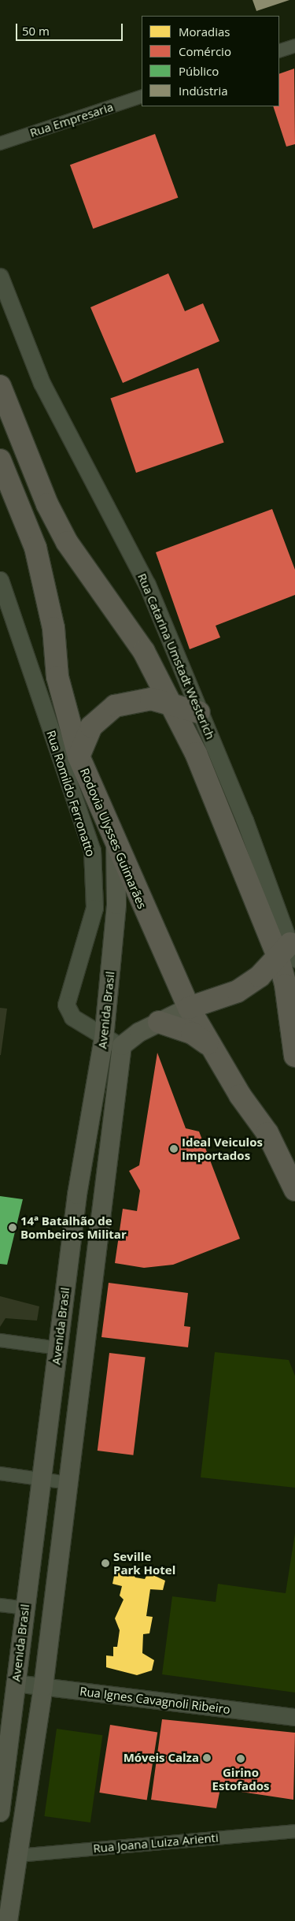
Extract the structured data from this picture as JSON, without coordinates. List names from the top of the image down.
{
  "streets": {
    "highway": ["Rodovia Ulysses Guimarães"],
    "main road": ["Avenida Brasil"],
    "street": [
      "Rua Empresaria",
      "Rua Catarina Umstadt Westerich",
      "Rua Romildo Ferronatto",
      "Rua Ignes Cavagnoli Ribeiro",
      "Rua Joana Luiza Arienti"
    ]
  },
  "crossings": [
    ["Rua Romildo Ferronatto", "Avenida Brasil"],
    ["Rodovia Ulysses Guimarães", "Avenida Brasil"],
    ["Avenida Brasil", "Rua Ignes Cavagnoli Ribeiro"],
    ["Avenida Brasil", "Rua Joana Luiza Arienti"]
  ],
  "places": [
    "Ideal Veiculos Importados",
    "14ª Batalhão de Bombeiros Militar",
    "Seville Park Hotel",
    "Móveis Calza",
    "Girino Estofados"
  ],
  "legend": [
    "Moradias",
    "Comércio",
    "Público",
    "Indústria"
  ],
  "scale_bar": "50 m"
}
